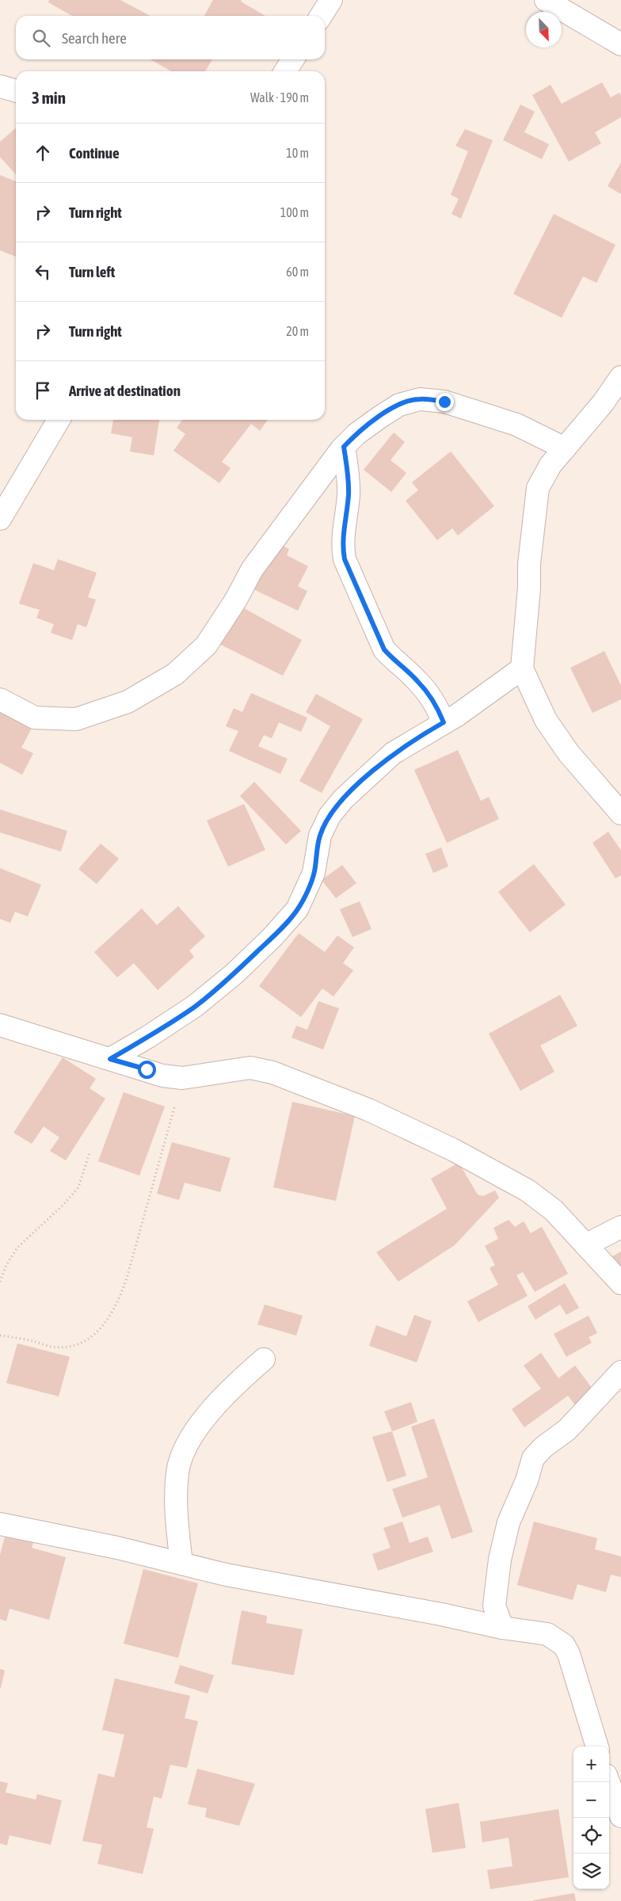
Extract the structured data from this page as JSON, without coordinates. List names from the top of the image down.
{
  "north": "bottom right",
  "page": {
    "search": "Search here",
    "heading": ["3 min", "Walk · 190 m"],
    "list": [
      ["Continue", "10 m"],
      ["Turn right", "100 m"],
      ["Turn left", "60 m"],
      ["Turn right", "20 m"],
      "Arrive at destination"
    ],
    "map_buttons": ["+", "−"]
  }
}
